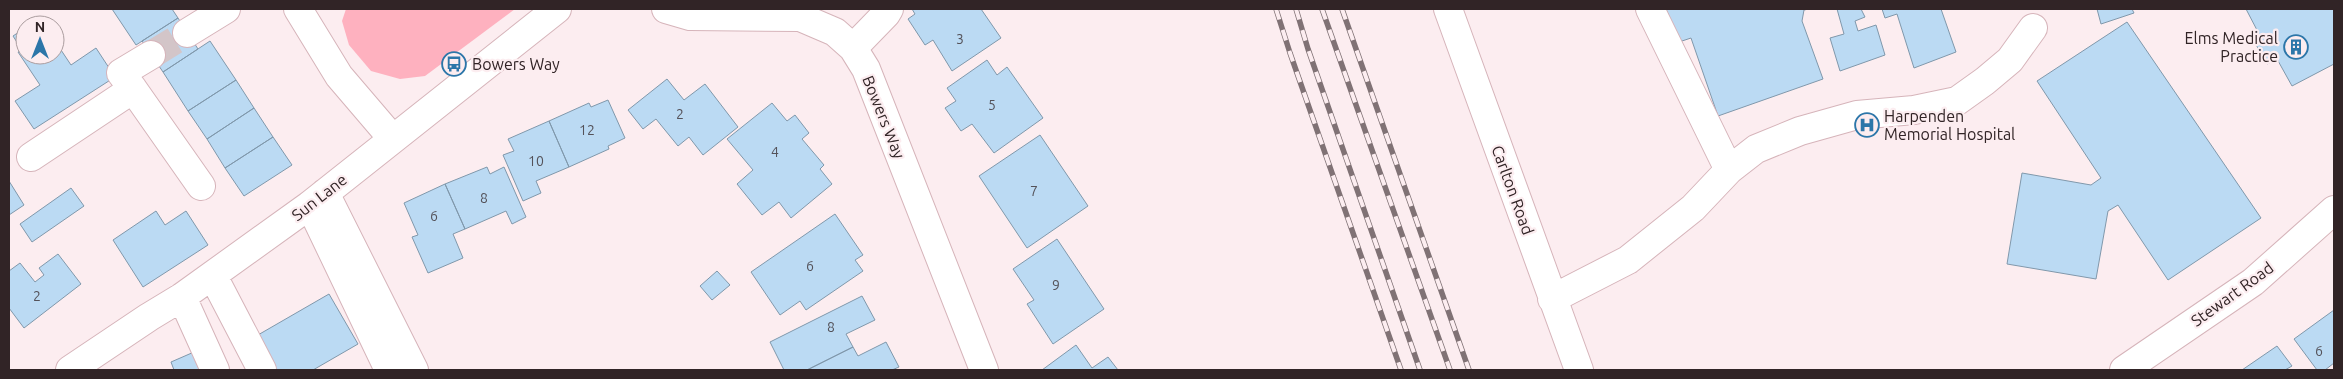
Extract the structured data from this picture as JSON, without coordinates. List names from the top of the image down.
{
  "streets": {
    "street": [
      "Bowers Way",
      "Carlton Road",
      "Sun Lane",
      "Stewart Road"
    ]
  },
  "places": {
    "building": ["Elms Medical Practice"],
    "bus stop": ["Bowers Way"],
    "hospital": ["Harpenden Memorial Hospital"]
  },
  "house_numbers": [
    "3",
    "5",
    "2",
    "12",
    "4",
    "10",
    "7",
    "8",
    "6",
    "6",
    "9",
    "2",
    "8",
    "6"
  ],
  "north": "top"
}
